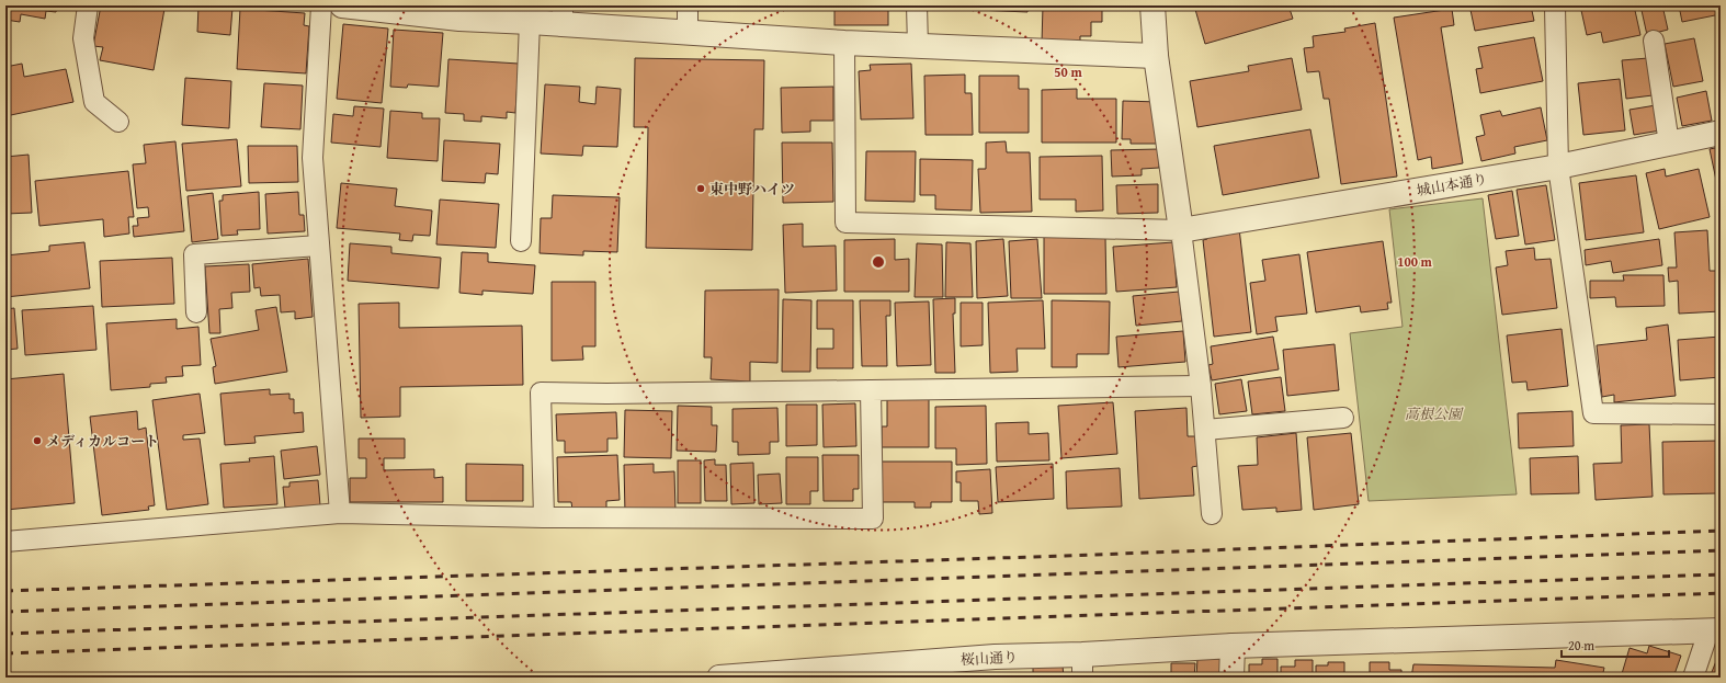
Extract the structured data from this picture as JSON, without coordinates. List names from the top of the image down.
{
  "streets": {
    "street": ["城山本通り", "桜山通り"]
  },
  "parks": ["高根公園"],
  "places": ["東中野ハイツ", "メディカルコート"],
  "scale_bar": "20 m",
  "rings": ["50 m", "100 m"]
}
